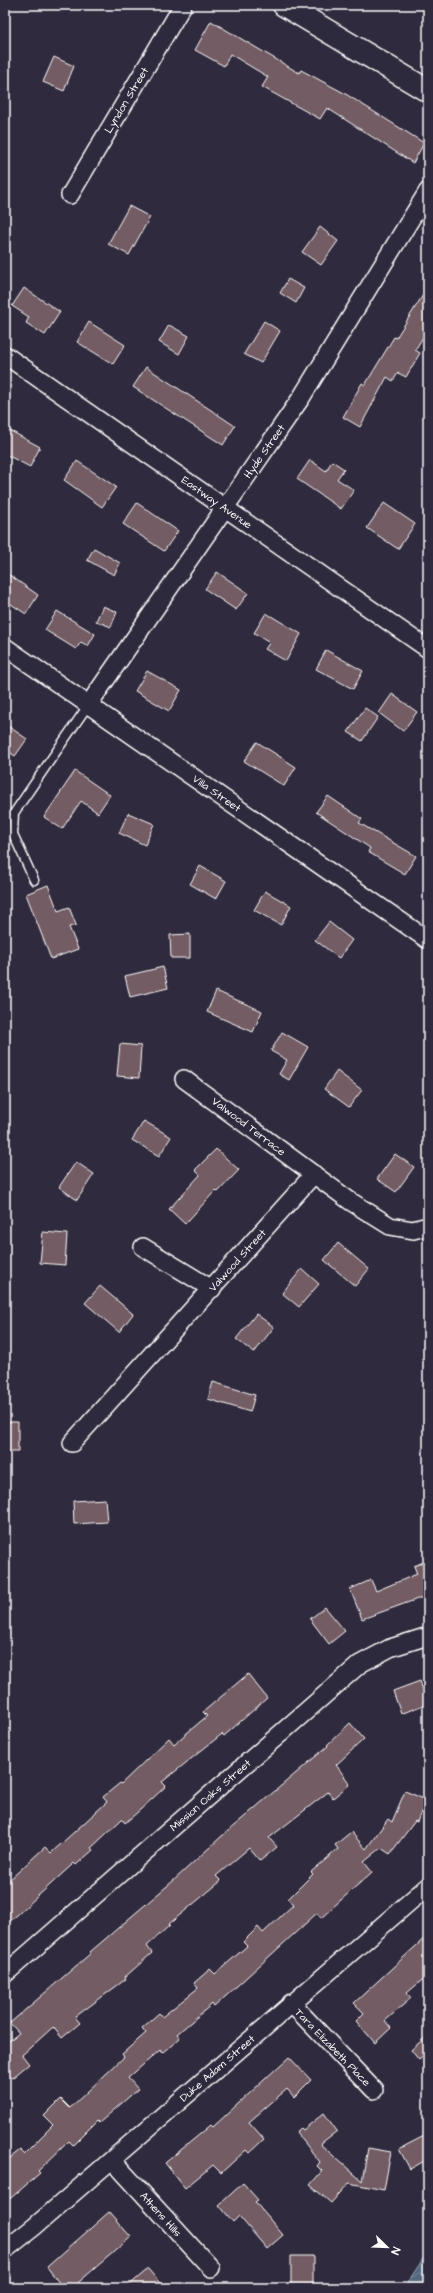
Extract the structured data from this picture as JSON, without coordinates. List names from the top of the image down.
{
  "streets": {
    "street": [
      "Lyndon Street",
      "Hyde Street",
      "Eastway Avenue",
      "Villa Street",
      "Valwood Terrace",
      "Valwood Street",
      "Mission Oaks Street",
      "Tara Elizabeth Place",
      "Duke Adam Street",
      "Athens Hills"
    ]
  },
  "crossings": [
    ["Hyde Street", "Eastway Avenue"],
    ["Hyde Street", "Villa Street"],
    ["Valwood Terrace", "Valwood Street"],
    ["Tara Elizabeth Place", "Duke Adam Street"],
    ["Duke Adam Street", "Athens Hills"]
  ],
  "north": "bottom right"
}
